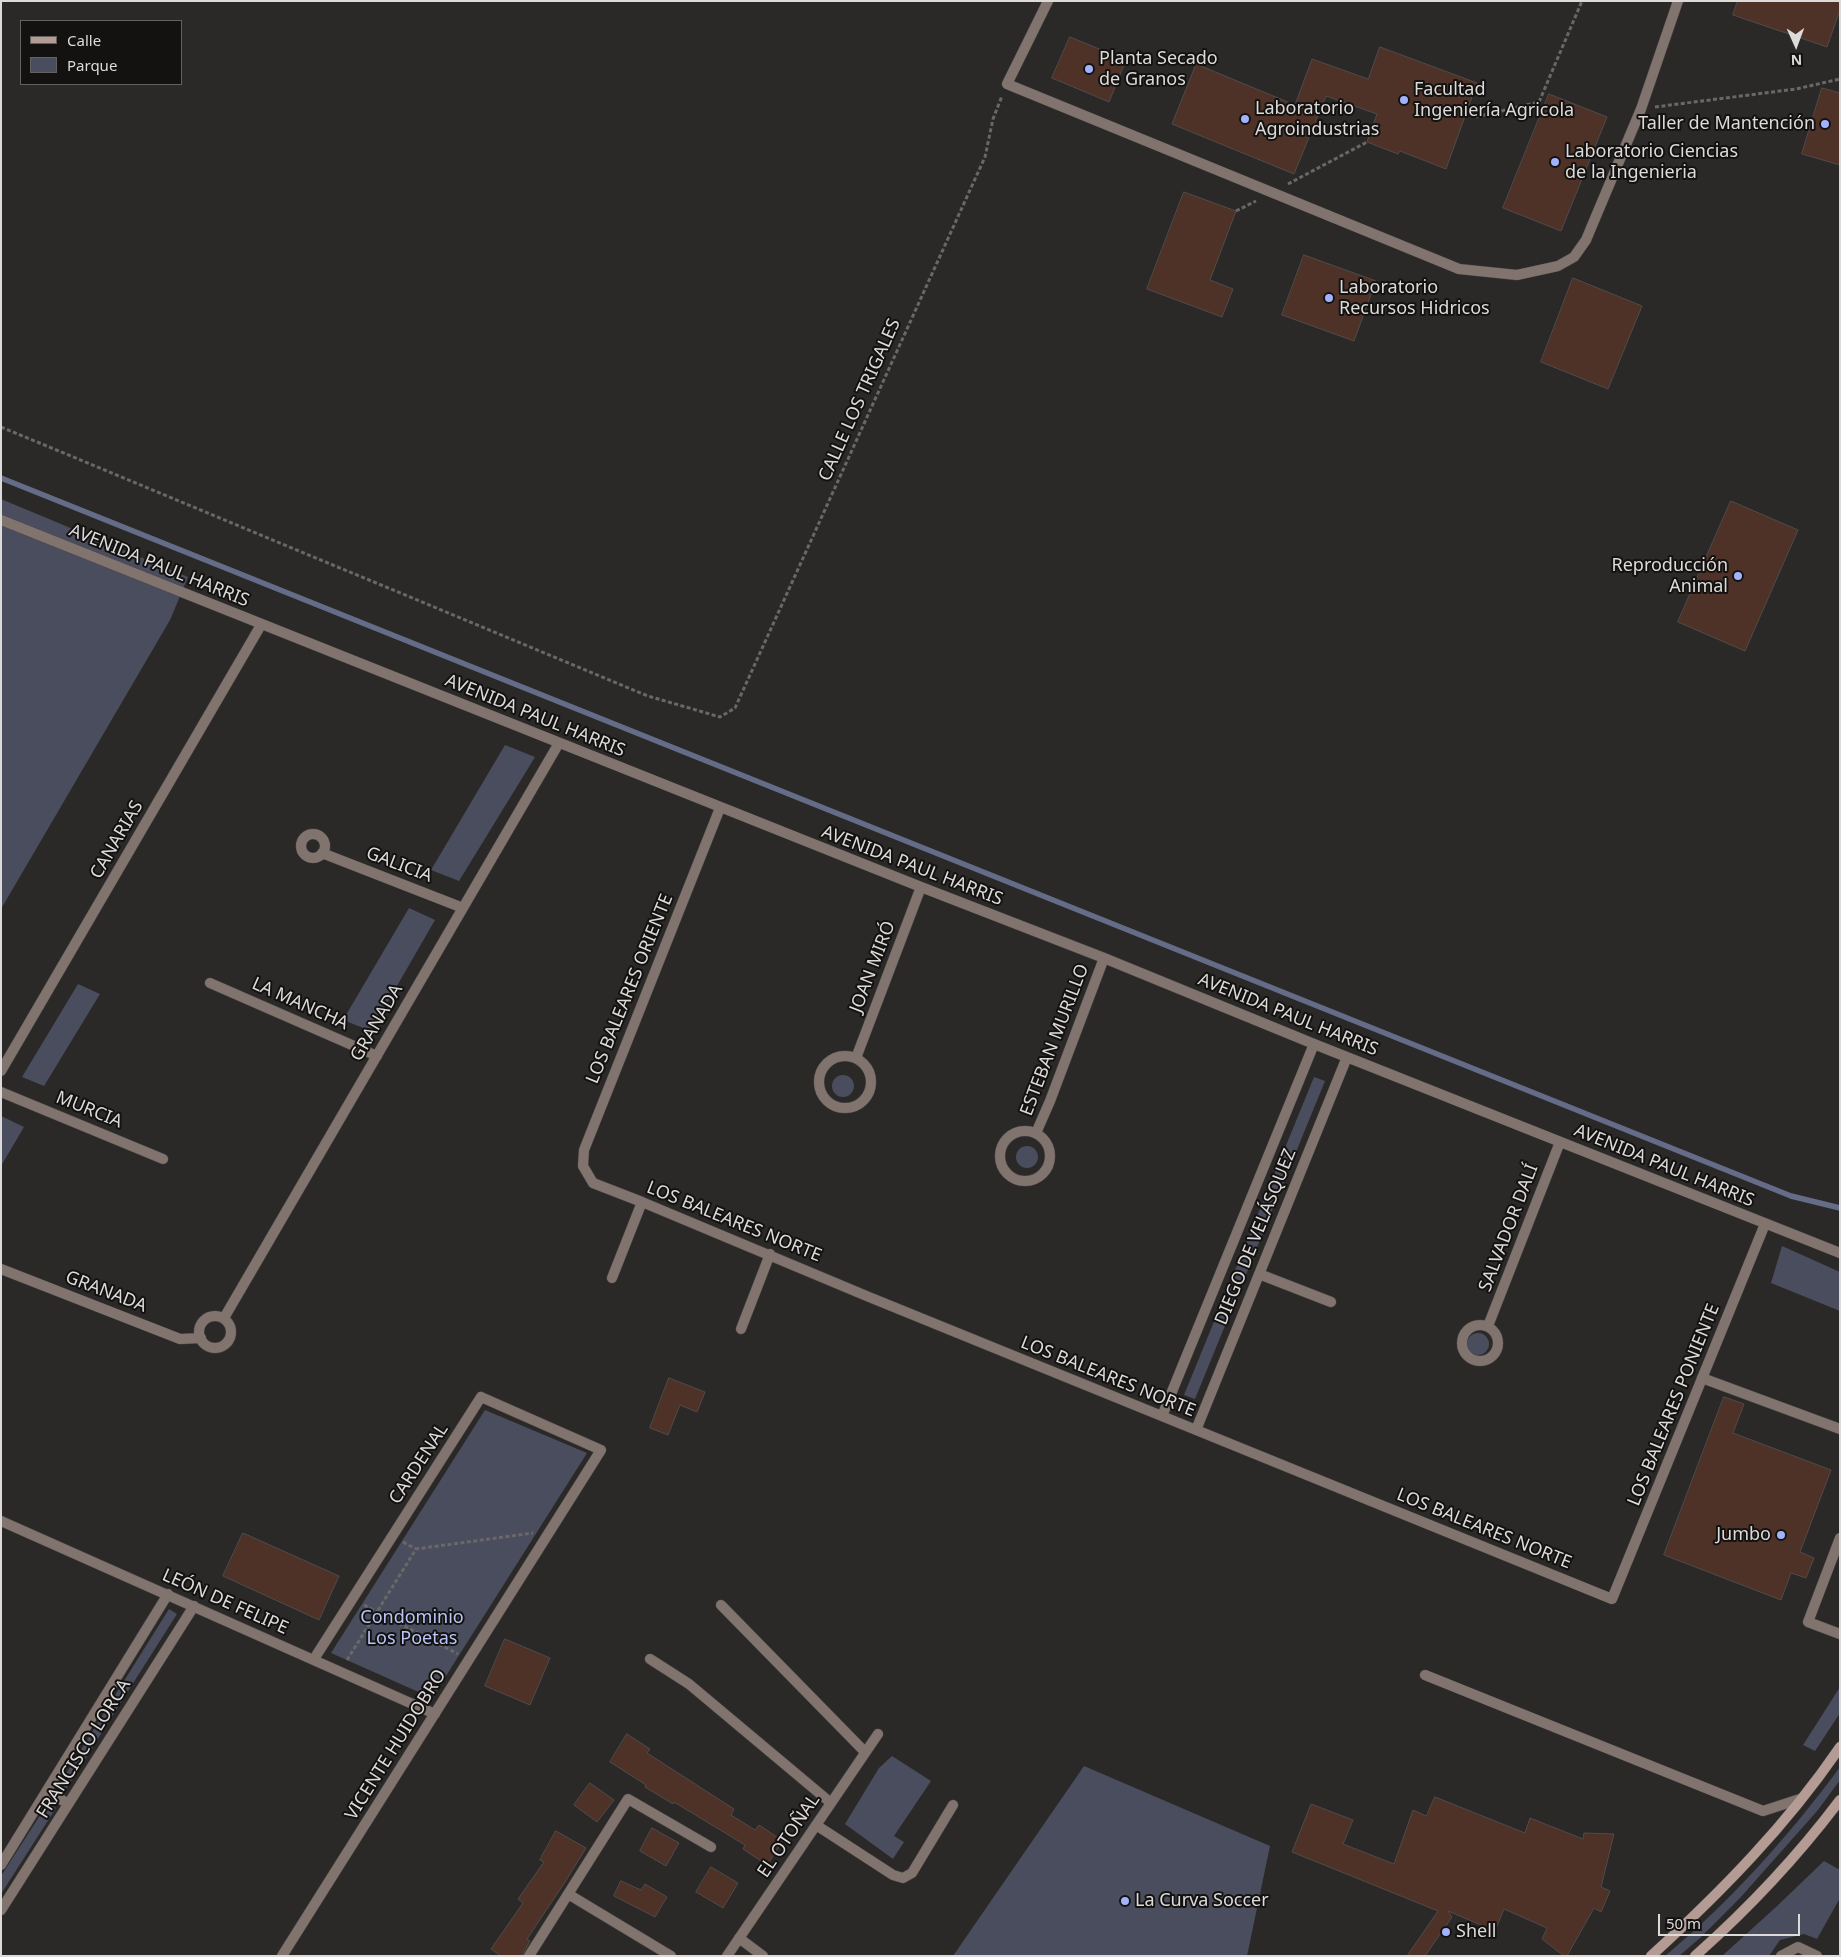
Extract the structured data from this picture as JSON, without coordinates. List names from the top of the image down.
{
  "streets": {
    "street": [
      "AVENIDA PAUL HARRIS",
      "CANARIAS",
      "GALICIA",
      "JOAN MIRÓ",
      "LOS BALEARES ORIENTE",
      "LA MANCHA",
      "GRANADA",
      "ESTEBAN MURILLO",
      "MURCIA",
      "LOS BALEARES NORTE",
      "SALVADOR DALÍ",
      "DIEGO DE VELÁSQUEZ",
      "LOS BALEARES PONIENTE",
      "CARDENAL",
      "LEÓN DE FELIPE",
      "VICENTE HUIDOBRO",
      "FRANCISCO LORCA",
      "EL OTOÑAL"
    ],
    "path": ["CALLE LOS TRIGALES"]
  },
  "crossings": [
    ["AVENIDA PAUL HARRIS", "CANARIAS"],
    ["AVENIDA PAUL HARRIS", "JOAN MIRÓ"],
    ["AVENIDA PAUL HARRIS", "LOS BALEARES ORIENTE"],
    ["AVENIDA PAUL HARRIS", "GRANADA"],
    ["AVENIDA PAUL HARRIS", "ESTEBAN MURILLO"],
    ["AVENIDA PAUL HARRIS", "SALVADOR DALÍ"],
    ["AVENIDA PAUL HARRIS", "DIEGO DE VELÁSQUEZ"],
    ["AVENIDA PAUL HARRIS", "LOS BALEARES PONIENTE"],
    ["GALICIA", "GRANADA"],
    ["LOS BALEARES ORIENTE", "LOS BALEARES NORTE"],
    ["LA MANCHA", "GRANADA"],
    ["LOS BALEARES NORTE", "DIEGO DE VELÁSQUEZ"],
    ["LOS BALEARES NORTE", "LOS BALEARES PONIENTE"],
    ["CARDENAL", "LEÓN DE FELIPE"],
    ["CARDENAL", "VICENTE HUIDOBRO"],
    ["LEÓN DE FELIPE", "VICENTE HUIDOBRO"],
    ["LEÓN DE FELIPE", "FRANCISCO LORCA"]
  ],
  "parks": ["Condominio Los Poetas"],
  "places": [
    "Planta Secado de Granos",
    "Facultad Ingeniería Agricola",
    "Laboratorio Agroindustrias",
    "Taller de Mantención",
    "Laboratorio Ciencias de la Ingenieria",
    "Laboratorio Recursos Hidricos",
    "Reproducción Animal",
    "Jumbo",
    "La Curva Soccer",
    "Shell"
  ],
  "legend": ["Calle", "Parque"],
  "scale_bar": "50 m",
  "north": "bottom"
}
